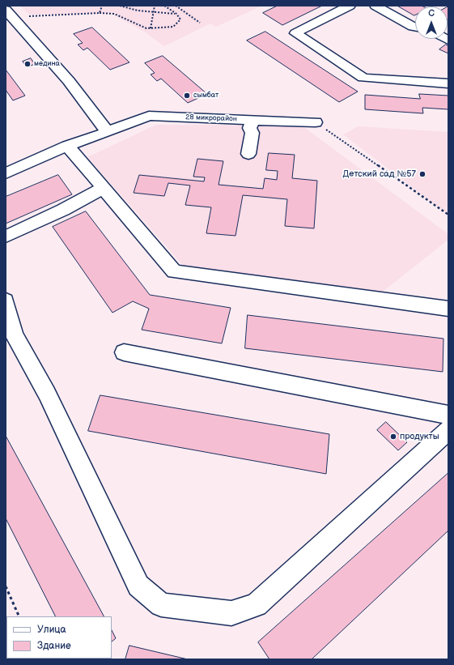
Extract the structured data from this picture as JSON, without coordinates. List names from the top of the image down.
{
  "streets": {
    "lane": ["28 микрорайон"]
  },
  "places": [
    "медина",
    "сымбат",
    "Детский сад №57",
    "продукты"
  ],
  "legend": ["Улица", "Здание"],
  "north": "top"
}
